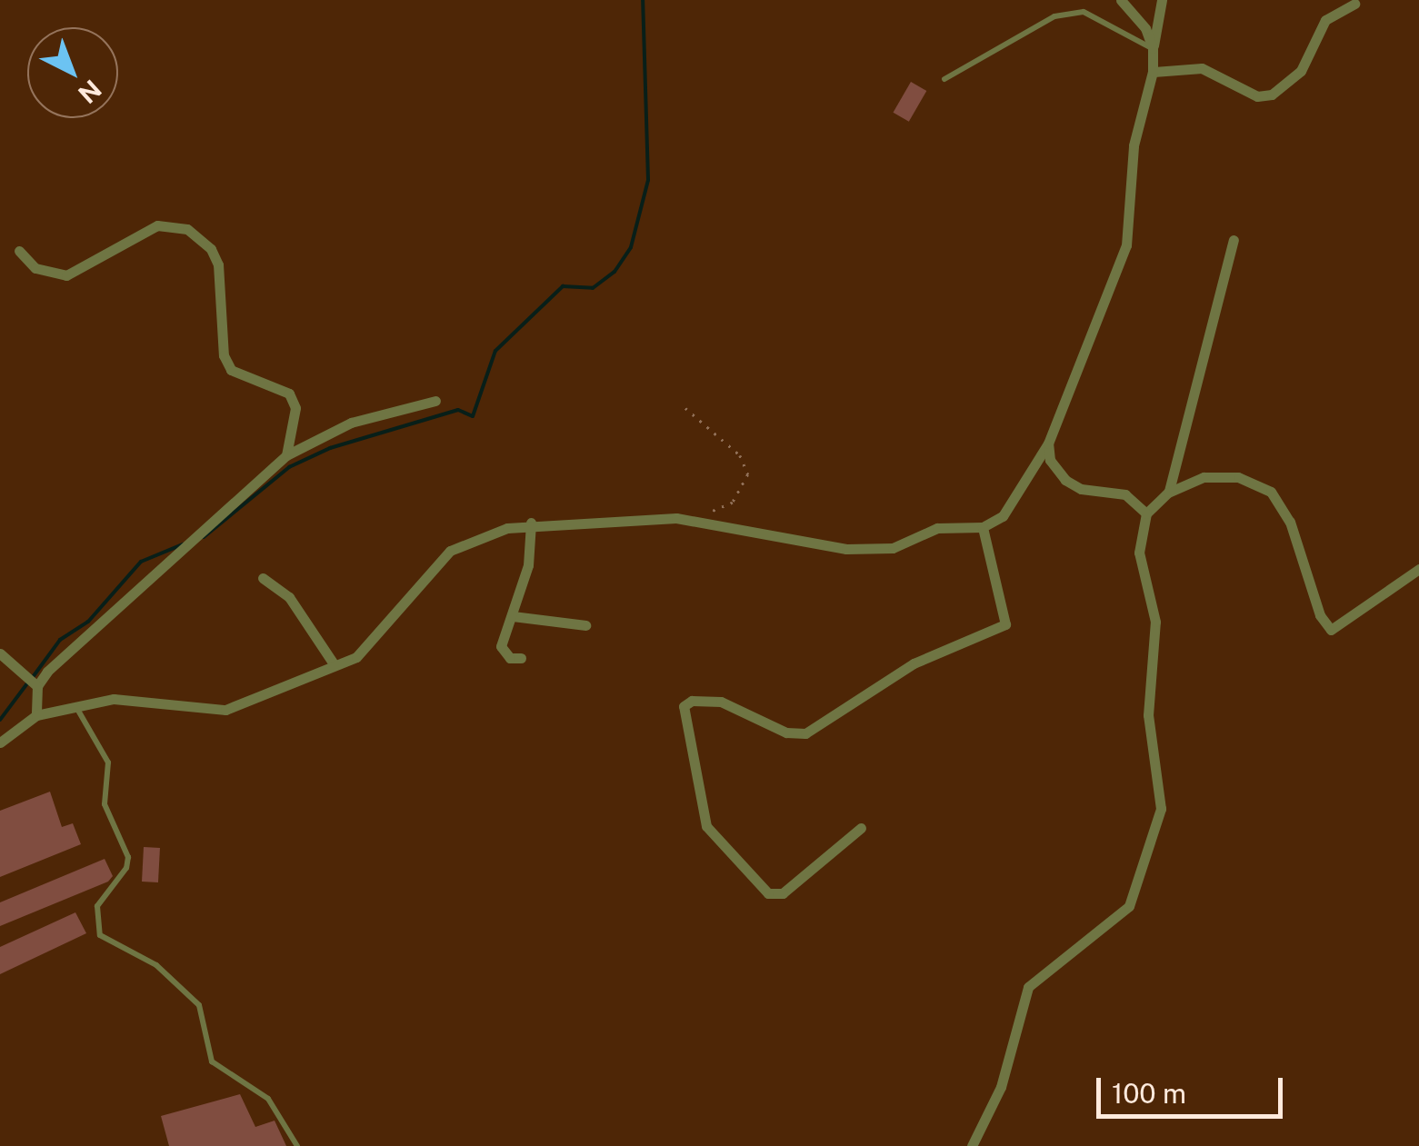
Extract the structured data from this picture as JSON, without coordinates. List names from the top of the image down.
{
  "scale_bar": "100 m",
  "north": "bottom right"
}
